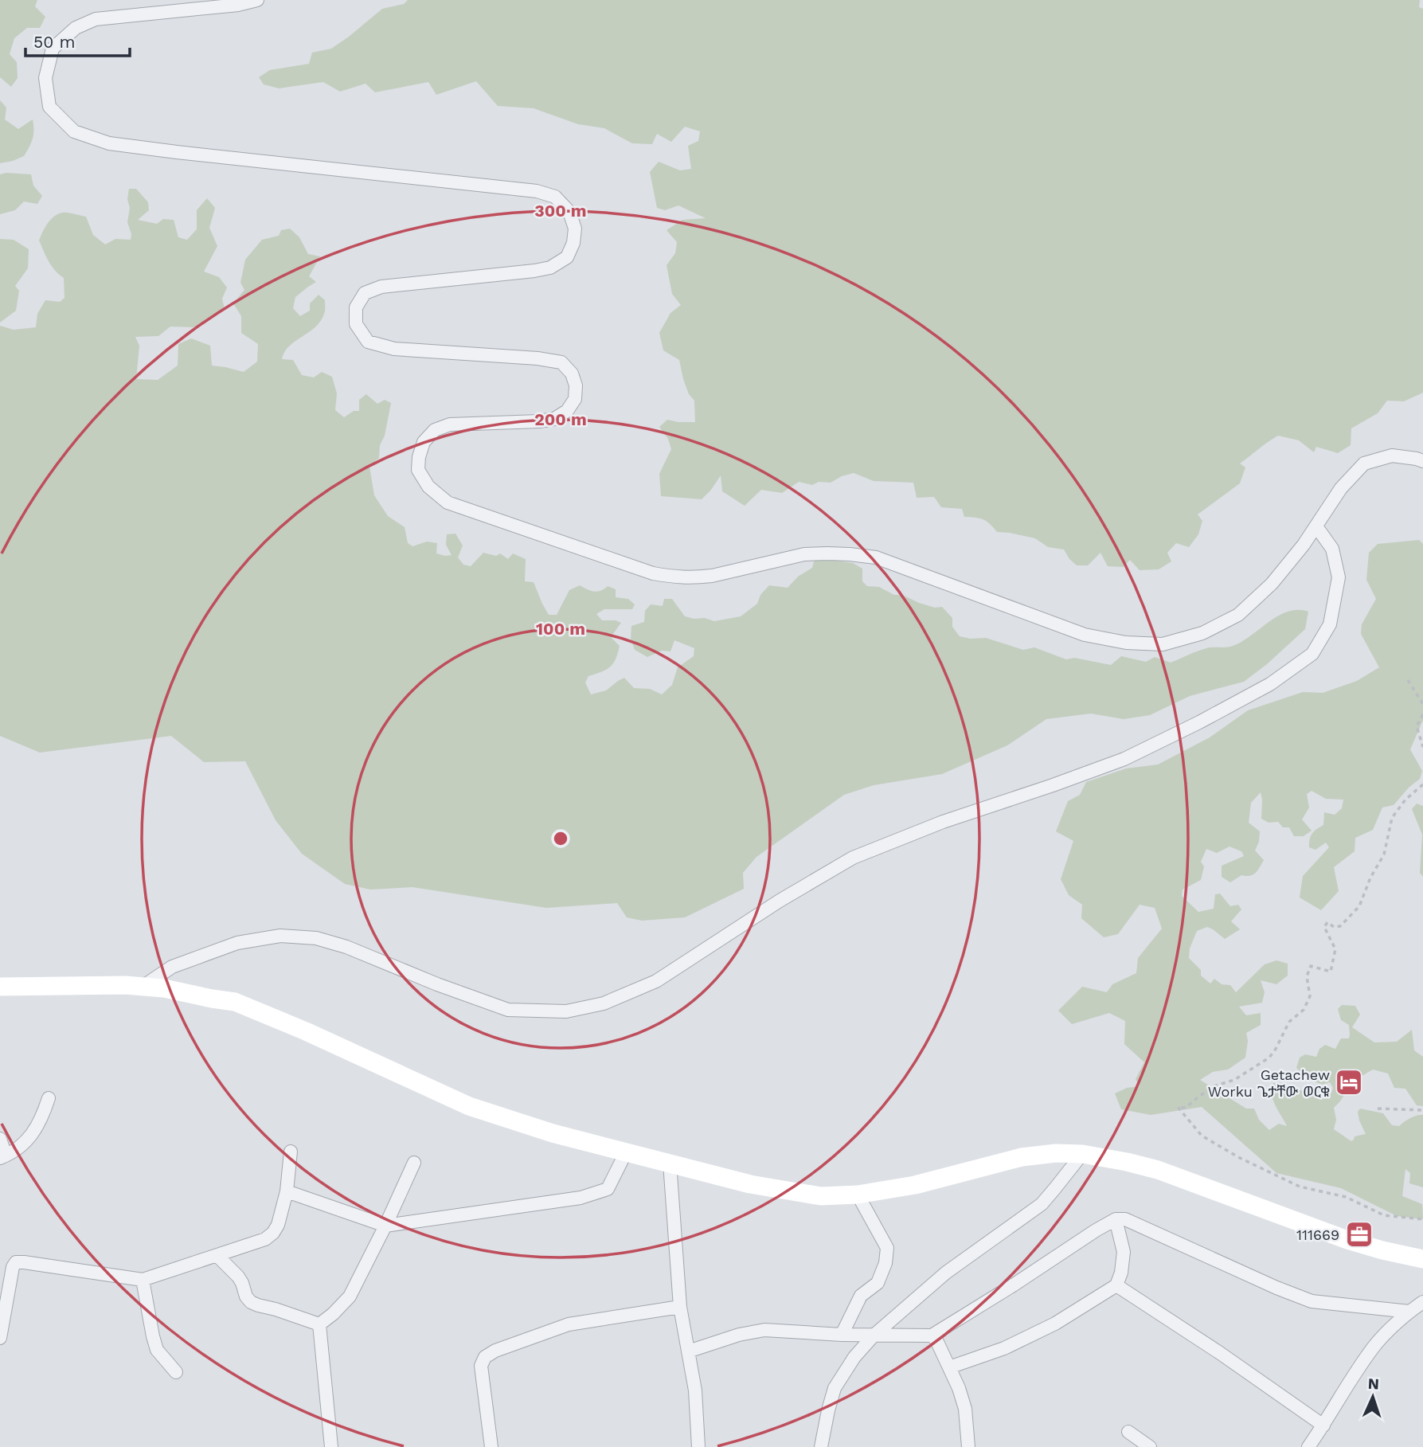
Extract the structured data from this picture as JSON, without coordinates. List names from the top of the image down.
{
  "places": {
    "hotel": ["Getachew Worku ጌታቸው ወርቁ"],
    "office": ["111669"]
  },
  "scale_bar": "50 m",
  "north": "top",
  "rings": ["300 m", "200 m", "100 m"]
}
